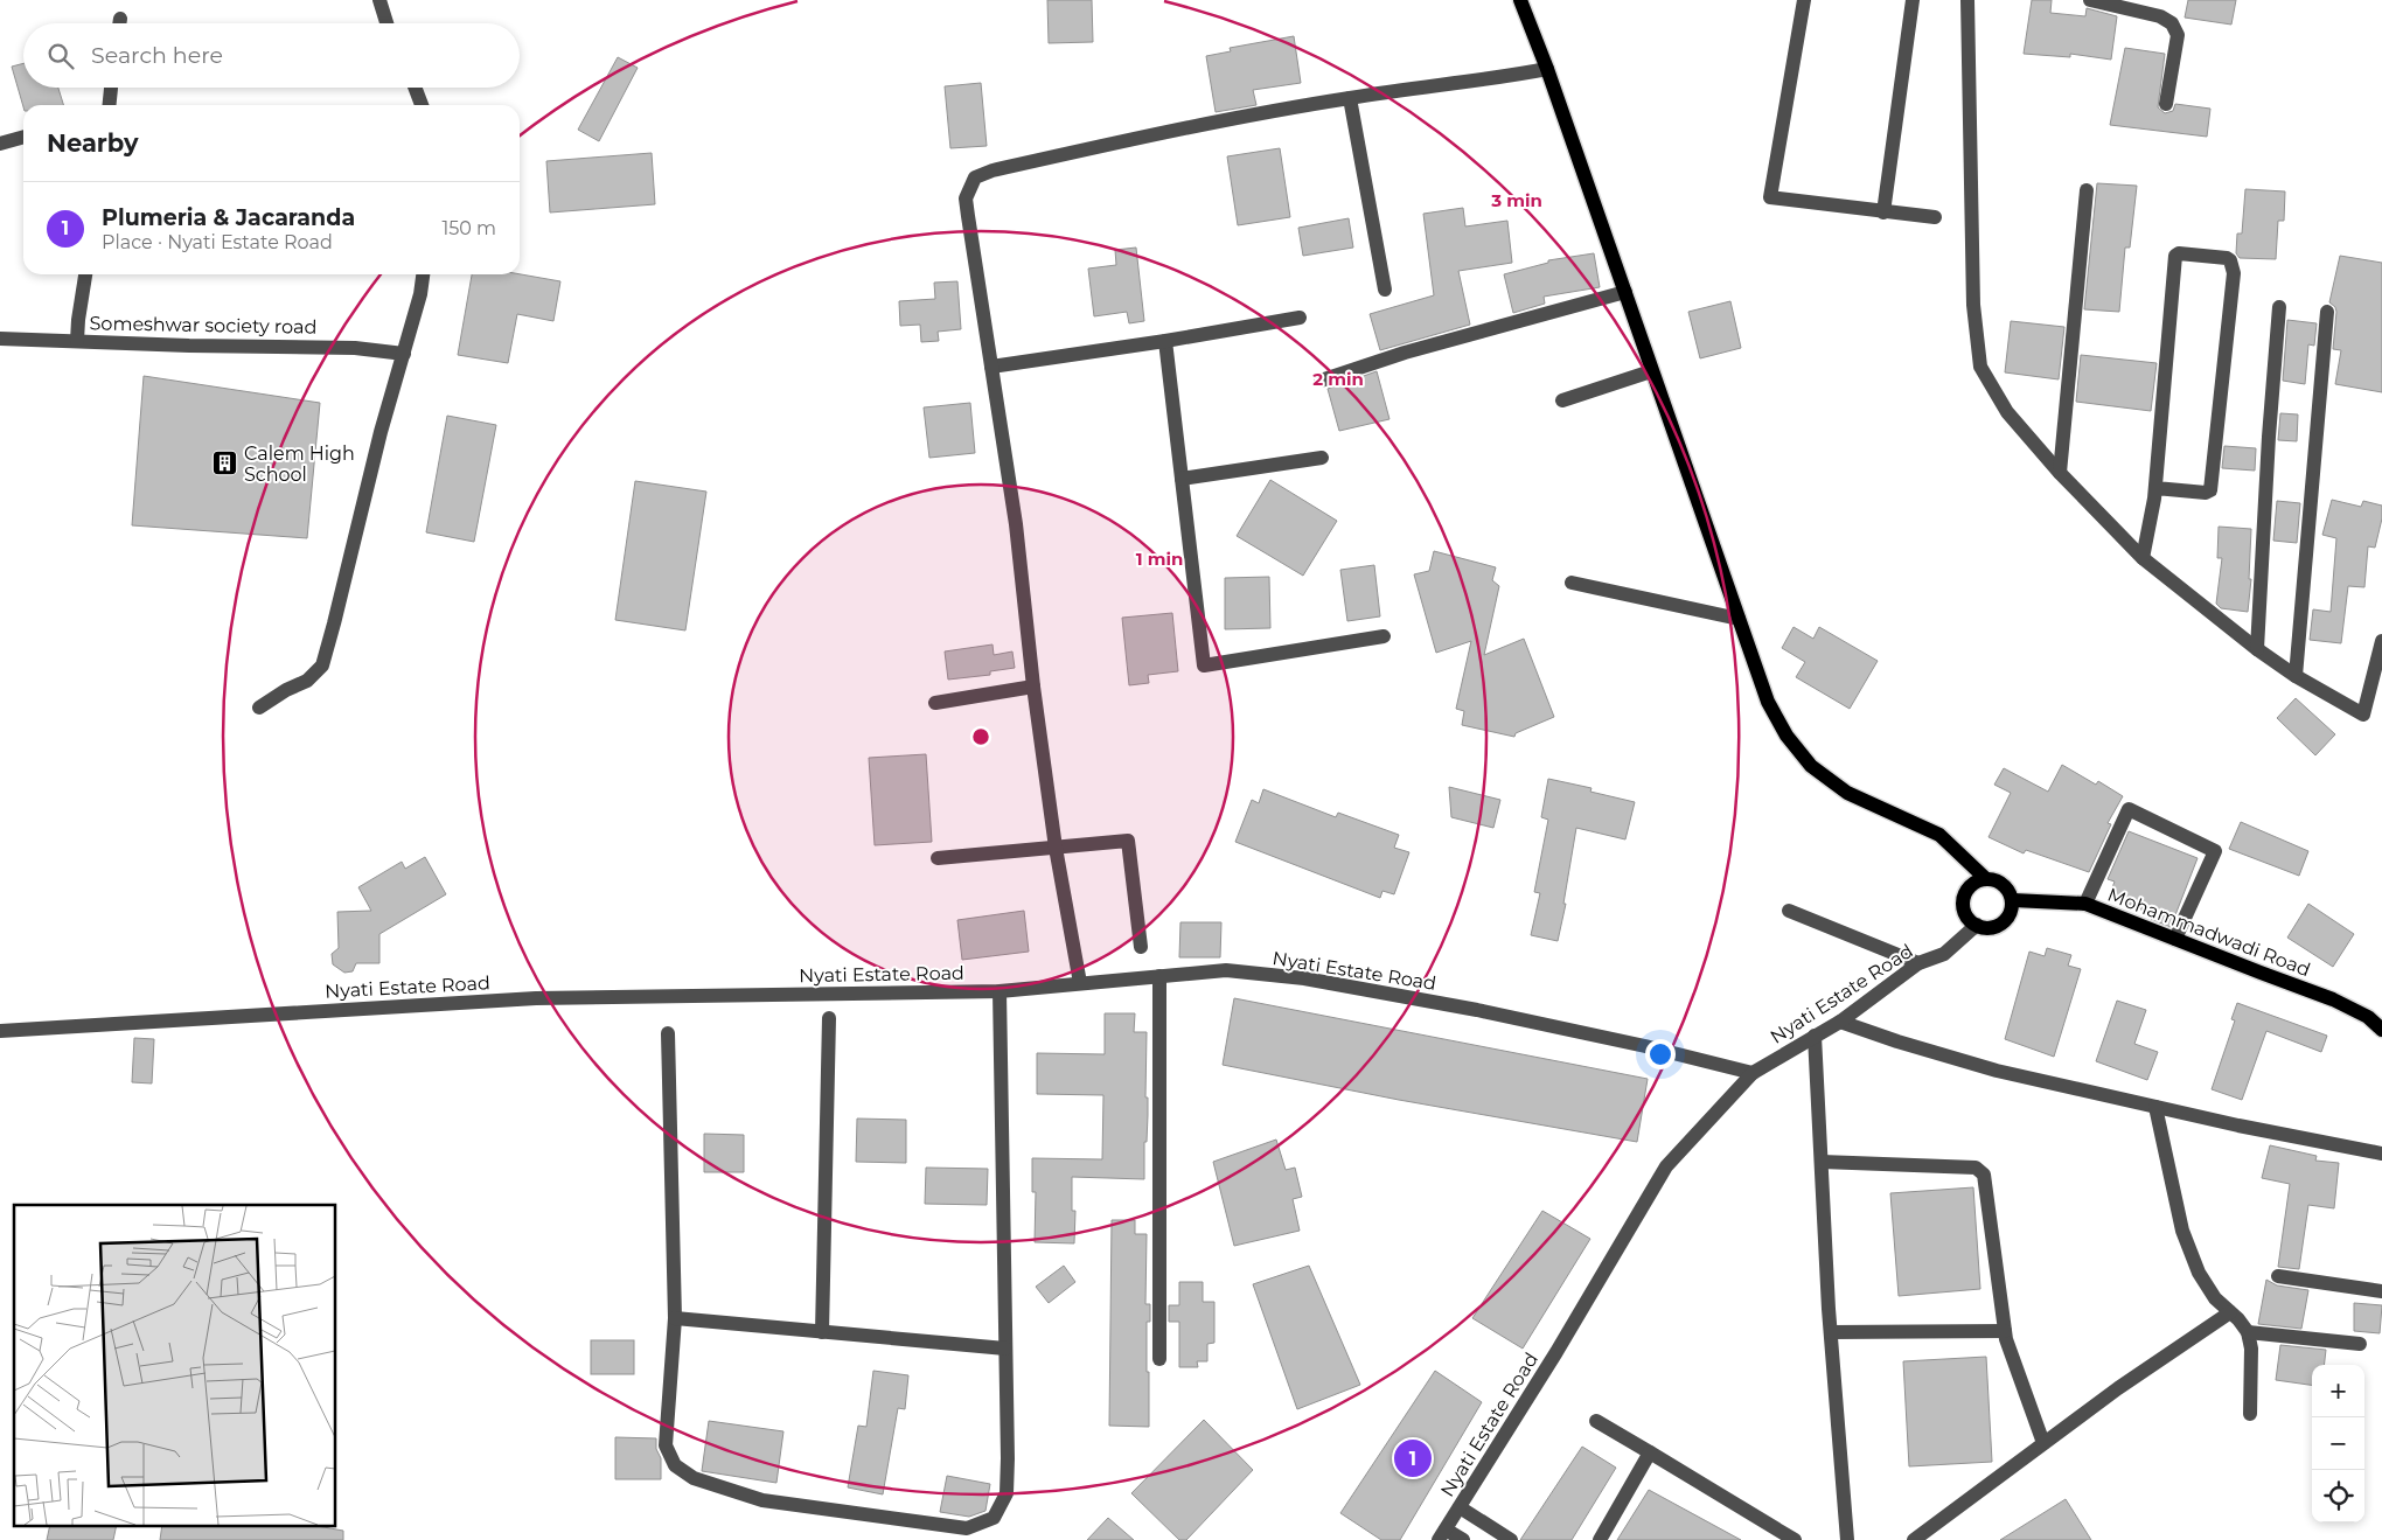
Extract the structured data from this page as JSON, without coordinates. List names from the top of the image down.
{
  "streets": {
    "main road": ["Mohammadwadi Road"],
    "street": ["Someshwar society road", "Nyati Estate Road"]
  },
  "crossings": [
    ["Mohammadwadi Road", "Nyati Estate Road"]
  ],
  "places": {
    "building": ["Calem High School"]
  },
  "page": {
    "search": "Search here",
    "heading": "Nearby",
    "list": [
      {
        "mark": "1",
        "name": "Plumeria & Jacaranda",
        "note": "Place · Nyati Estate Road",
        "value": "150 m"
      }
    ],
    "map_buttons": ["+", "−"],
    "pins": "1"
  },
  "rings": ["3 min", "2 min", "1 min"]
}
